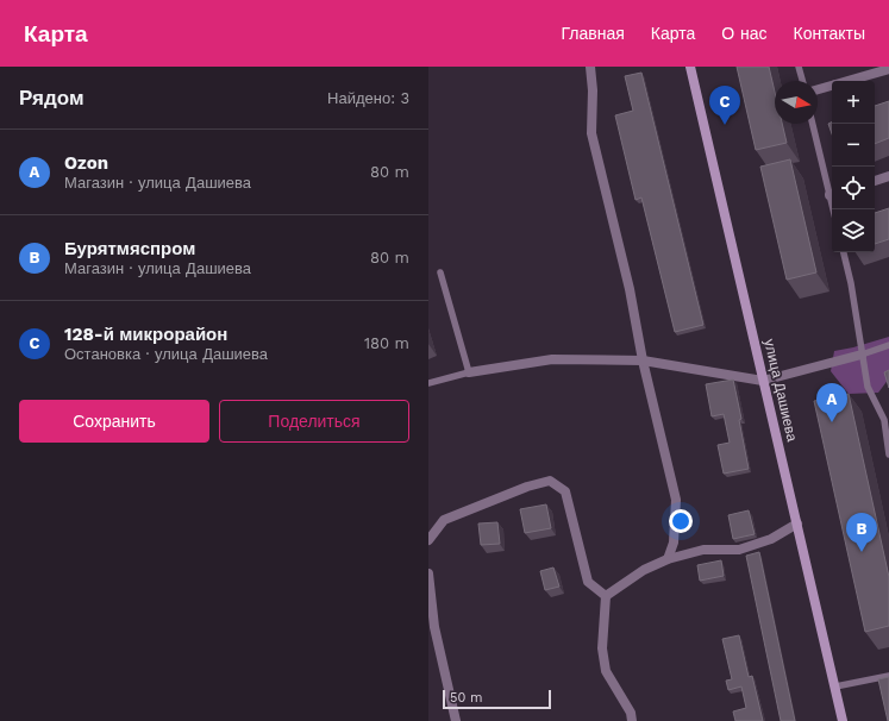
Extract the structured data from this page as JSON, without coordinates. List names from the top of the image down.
{
  "streets": {
    "street": ["улица Дашиева"]
  },
  "scale_bar": "50 m",
  "north": "right",
  "page": {
    "header": "Карта",
    "nav": [
      "Главная",
      "Карта",
      "О нас",
      "Контакты"
    ],
    "heading": ["Рядом", "Найдено: 3"],
    "map_buttons": ["+", "−"],
    "pins": ["C", "A", "B"],
    "list": [
      {
        "mark": "A",
        "name": "Ozon",
        "note": "Магазин · улица Дашиева",
        "value": "80 m"
      },
      {
        "mark": "B",
        "name": "Бурятмяспром",
        "note": "Магазин · улица Дашиева",
        "value": "80 m"
      },
      {
        "mark": "C",
        "name": "128-й микрорайон",
        "note": "Остановка · улица Дашиева",
        "value": "180 m"
      }
    ],
    "buttons": ["Сохранить", "Поделиться"],
    "scale": "50 m"
  }
}
